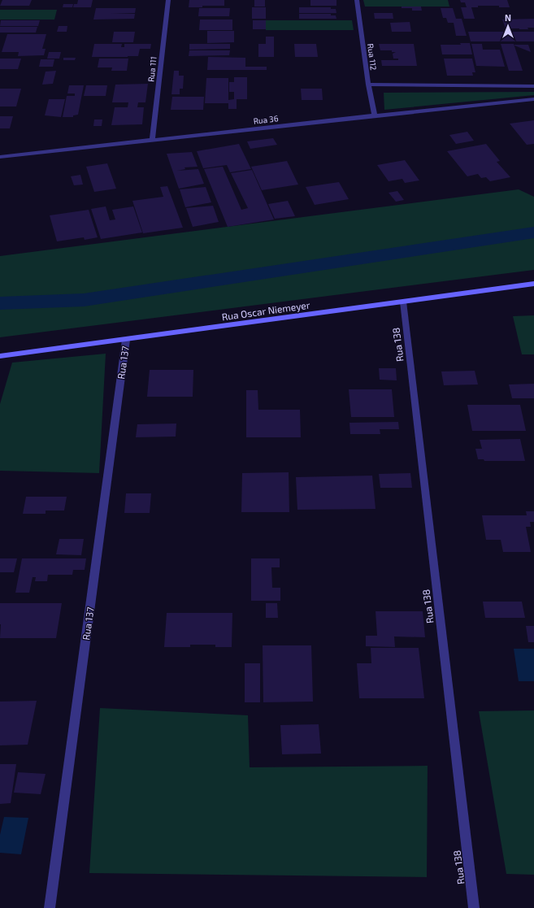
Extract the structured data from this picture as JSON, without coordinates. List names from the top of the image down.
{
  "streets": {
    "street": [
      "Rua 112",
      "Rua 111",
      "Rua 36",
      "Rua Oscar Niemeyer",
      "Rua 138",
      "Rua 137"
    ]
  },
  "crossings": [
    ["Rua 112", "Rua 36"],
    ["Rua 111", "Rua 36"],
    ["Rua Oscar Niemeyer", "Rua 138"],
    ["Rua Oscar Niemeyer", "Rua 137"]
  ],
  "north": "top"
}
